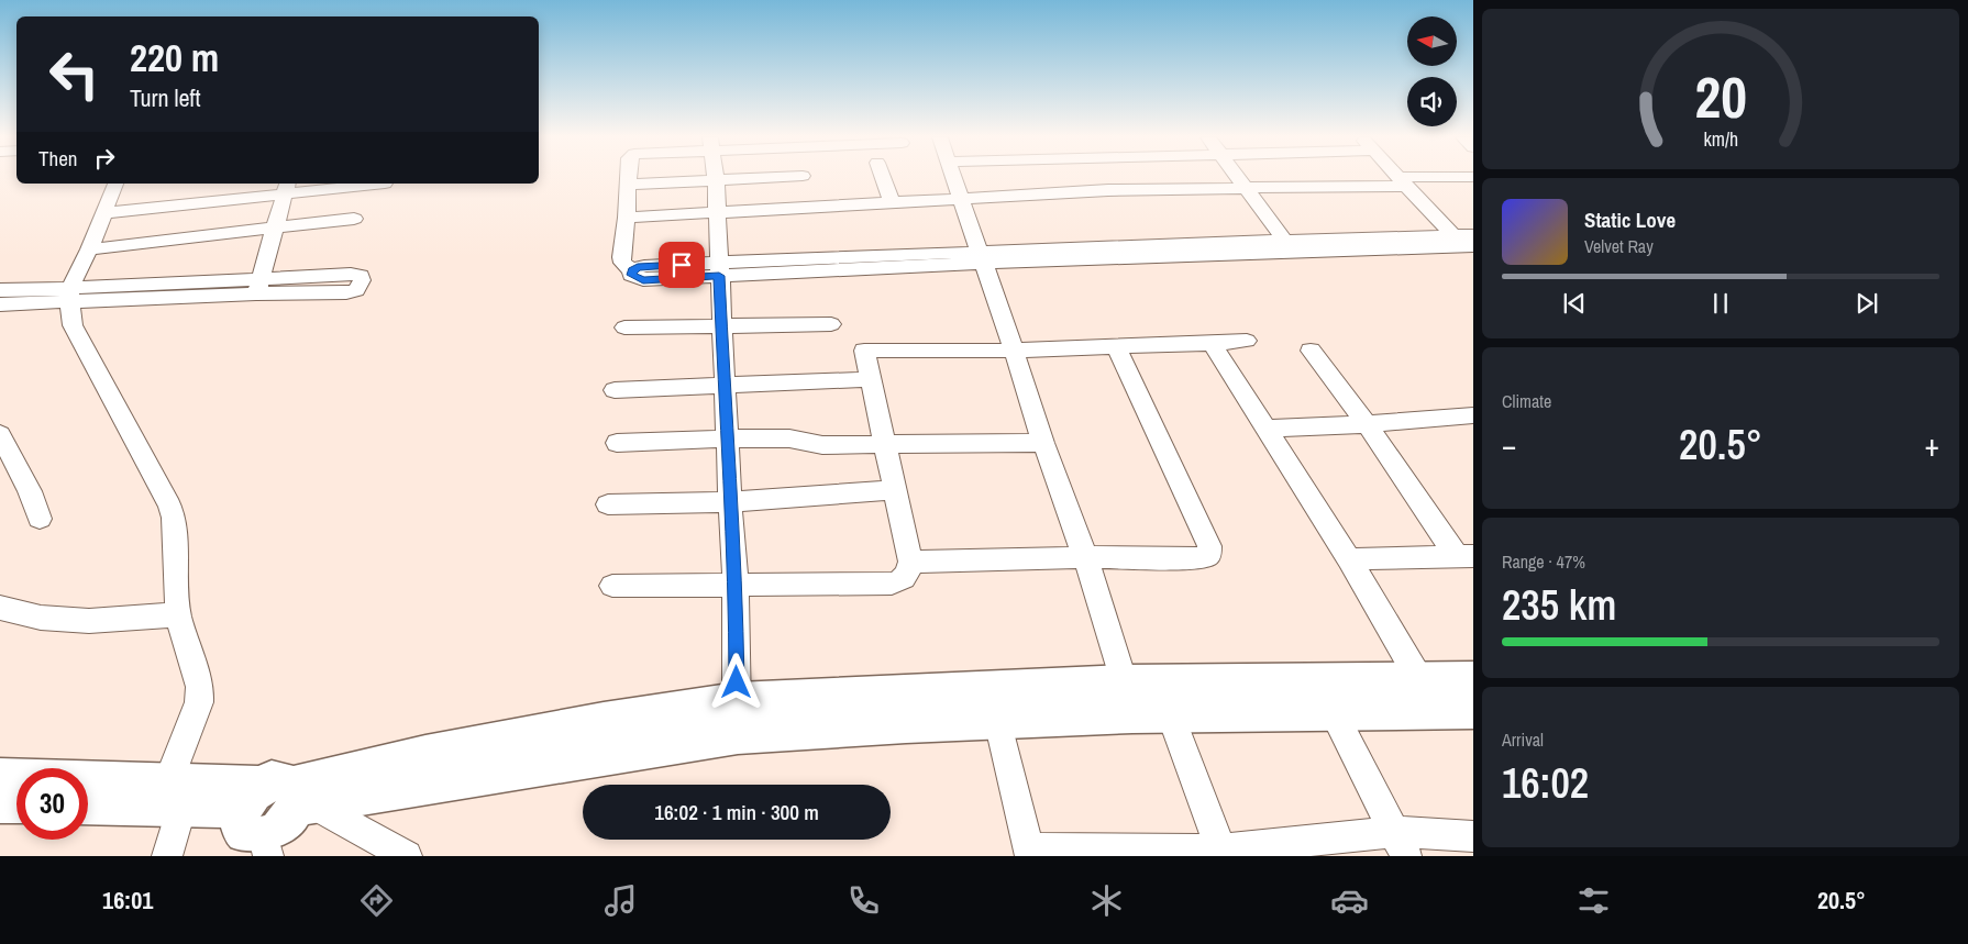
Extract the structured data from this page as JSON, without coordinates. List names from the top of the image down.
{
  "north": "left",
  "page": {
    "turn": ["220 m", "Turn left"],
    "then": "Then",
    "song": ["Static Love", "Velvet Ray"],
    "tile": [
      "Climate",
      ["Range · 47%", "235 km"],
      ["Arrival", "16:02"]
    ],
    "heat": ["−", "20.5°", "+"],
    "limit": "30",
    "trip": "16:02 · 1 min · 300 m",
    "tabs": ["16:01", "20.5°"],
    "gauge": ["20", "km/h"]
  }
}
